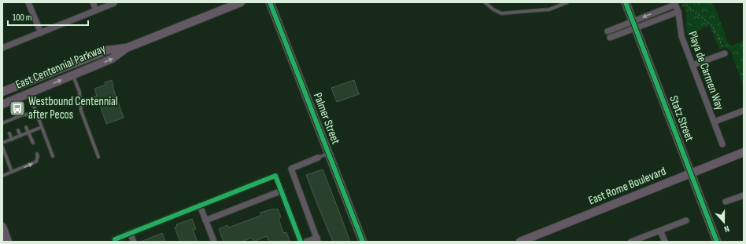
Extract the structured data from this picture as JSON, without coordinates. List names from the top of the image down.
{
  "streets": {
    "street": [
      "East Centennial Parkway",
      "Playa de Carmen Way",
      "Palmer Street",
      "Statz Street",
      "East Rome Boulevard"
    ]
  },
  "crossings": [
    ["Statz Street", "East Rome Boulevard"]
  ],
  "places": {
    "bus stop": ["Westbound Centennial after Pecos"]
  },
  "scale_bar": "100 m",
  "north": "bottom"
}
